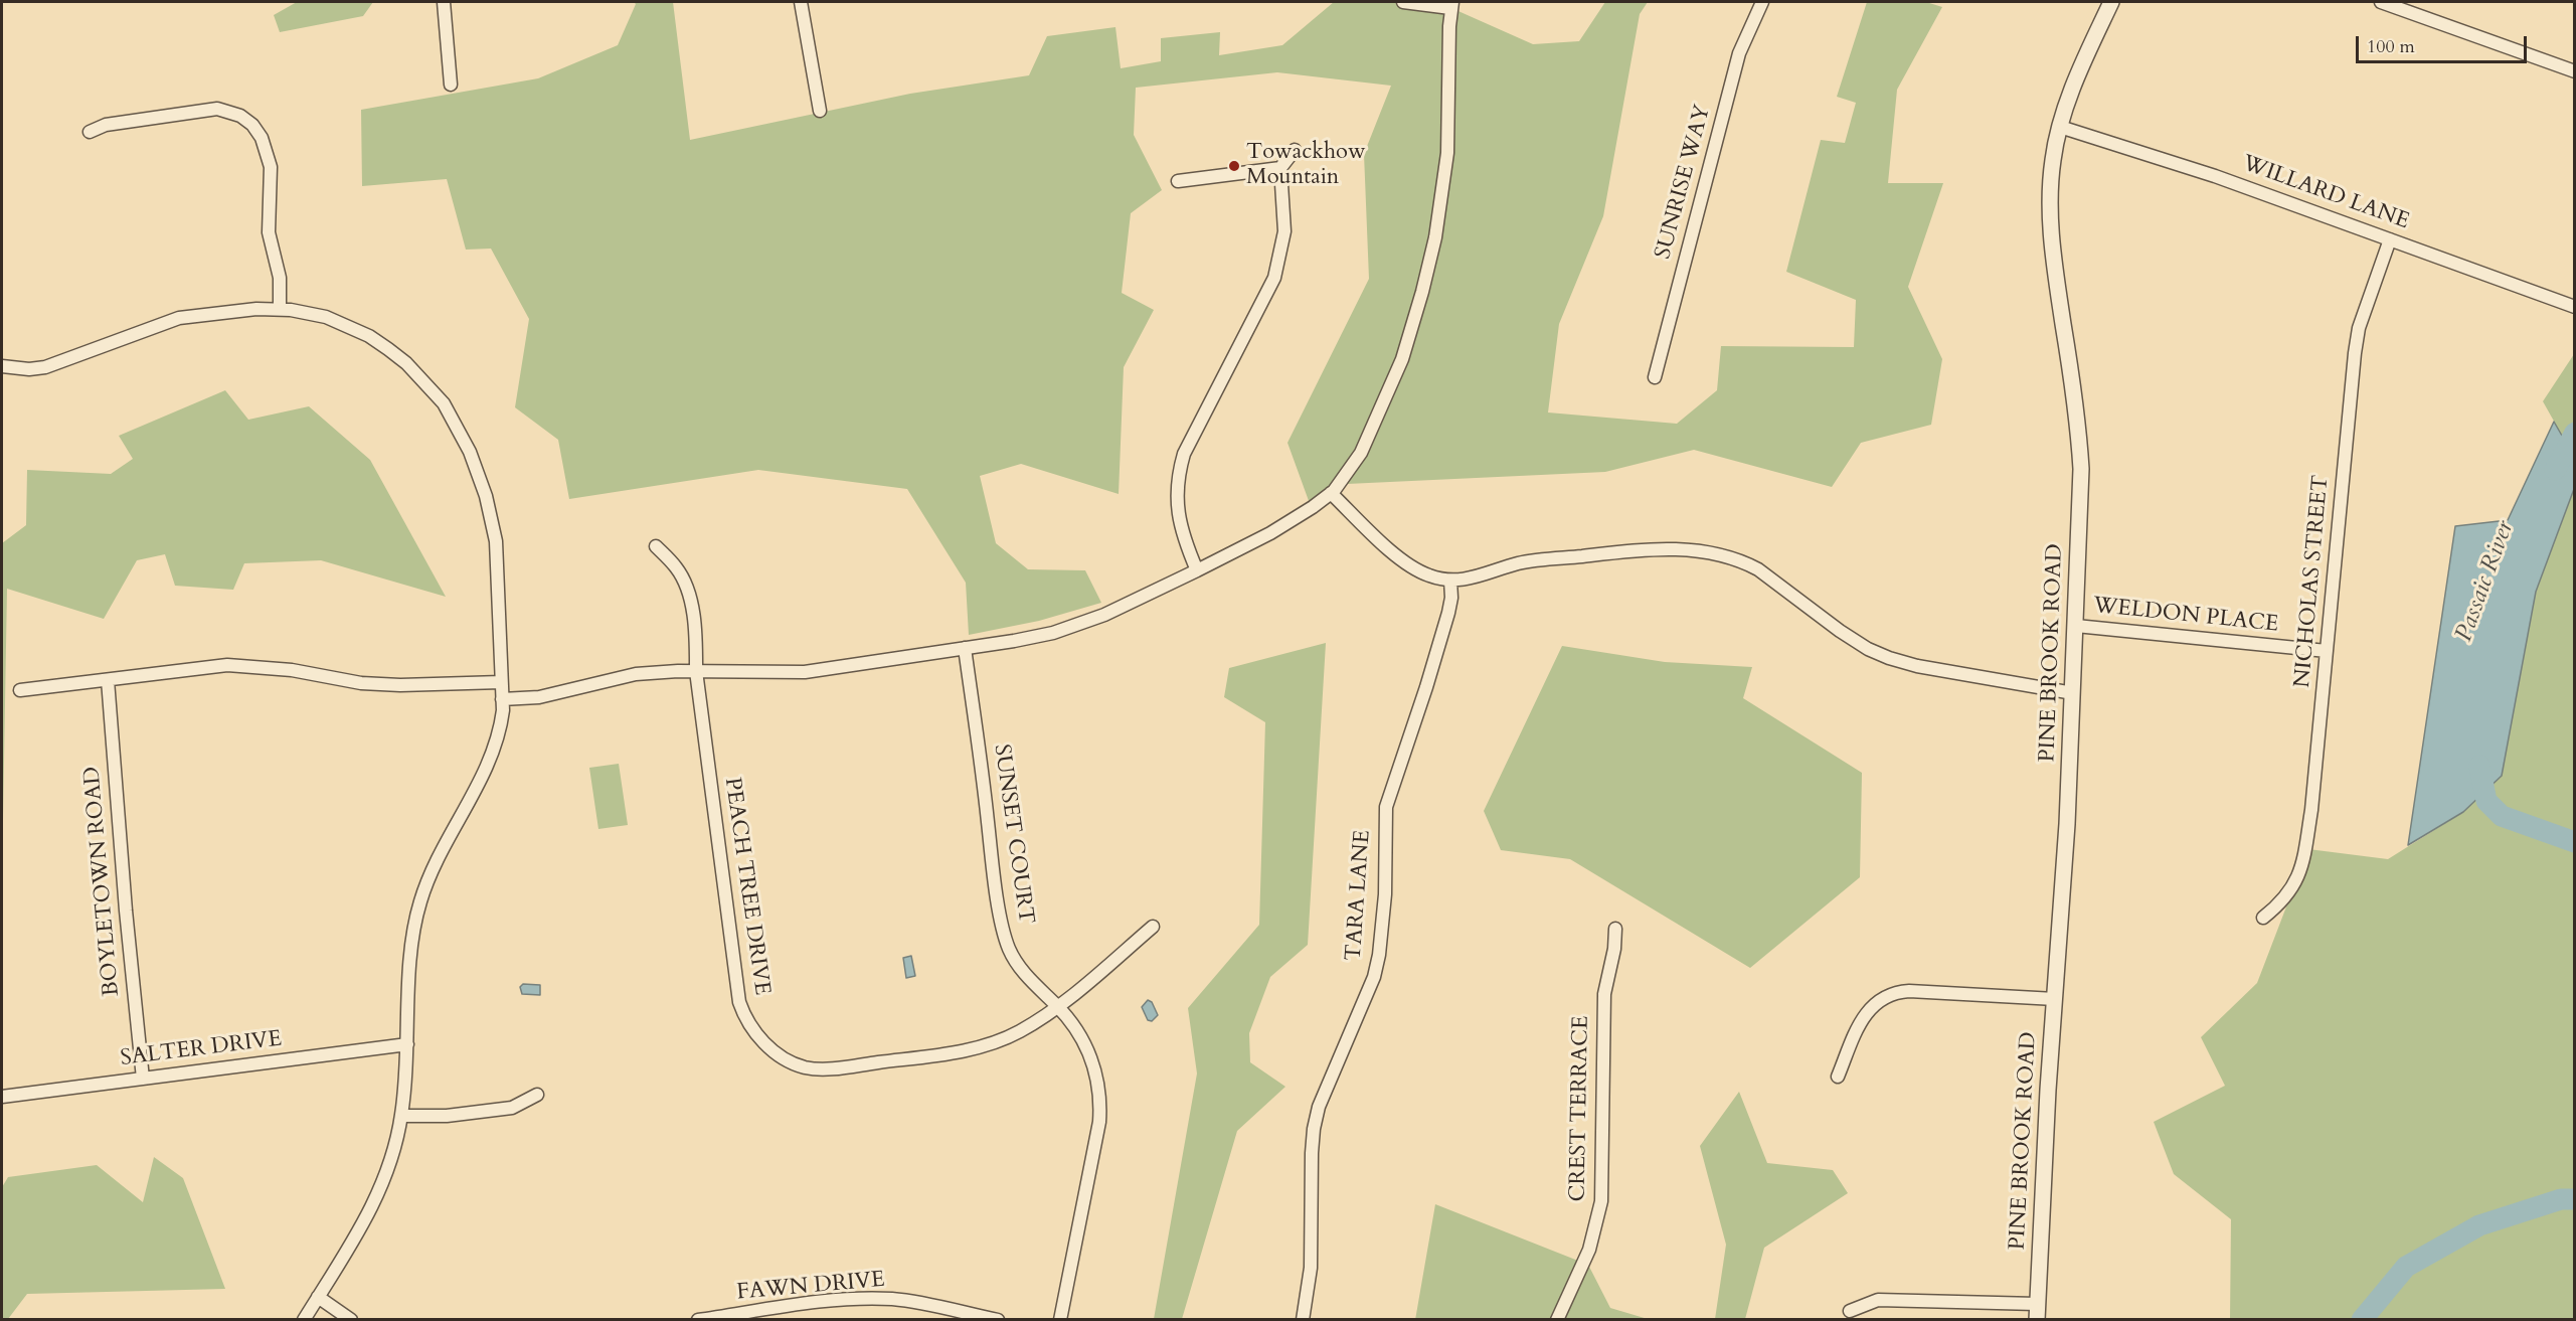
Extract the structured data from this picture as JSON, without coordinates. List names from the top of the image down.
{
  "streets": {
    "street": [
      "SUNRISE WAY",
      "WILLARD LANE",
      "NICHOLAS STREET",
      "WELDON PLACE",
      "PINE BROOK ROAD",
      "SUNSET COURT",
      "BOYLETOWN ROAD",
      "PEACH TREE DRIVE",
      "TARA LANE",
      "SALTER DRIVE",
      "CREST TERRACE",
      "FAWN DRIVE"
    ]
  },
  "crossings": [
    ["WILLARD LANE", "NICHOLAS STREET"],
    ["WILLARD LANE", "PINE BROOK ROAD"],
    ["NICHOLAS STREET", "WELDON PLACE"],
    ["WELDON PLACE", "PINE BROOK ROAD"],
    ["SUNSET COURT", "PEACH TREE DRIVE"],
    ["BOYLETOWN ROAD", "SALTER DRIVE"]
  ],
  "water": ["Passaic River"],
  "places": ["Towackhow Mountain"],
  "scale_bar": "100 m"
}
